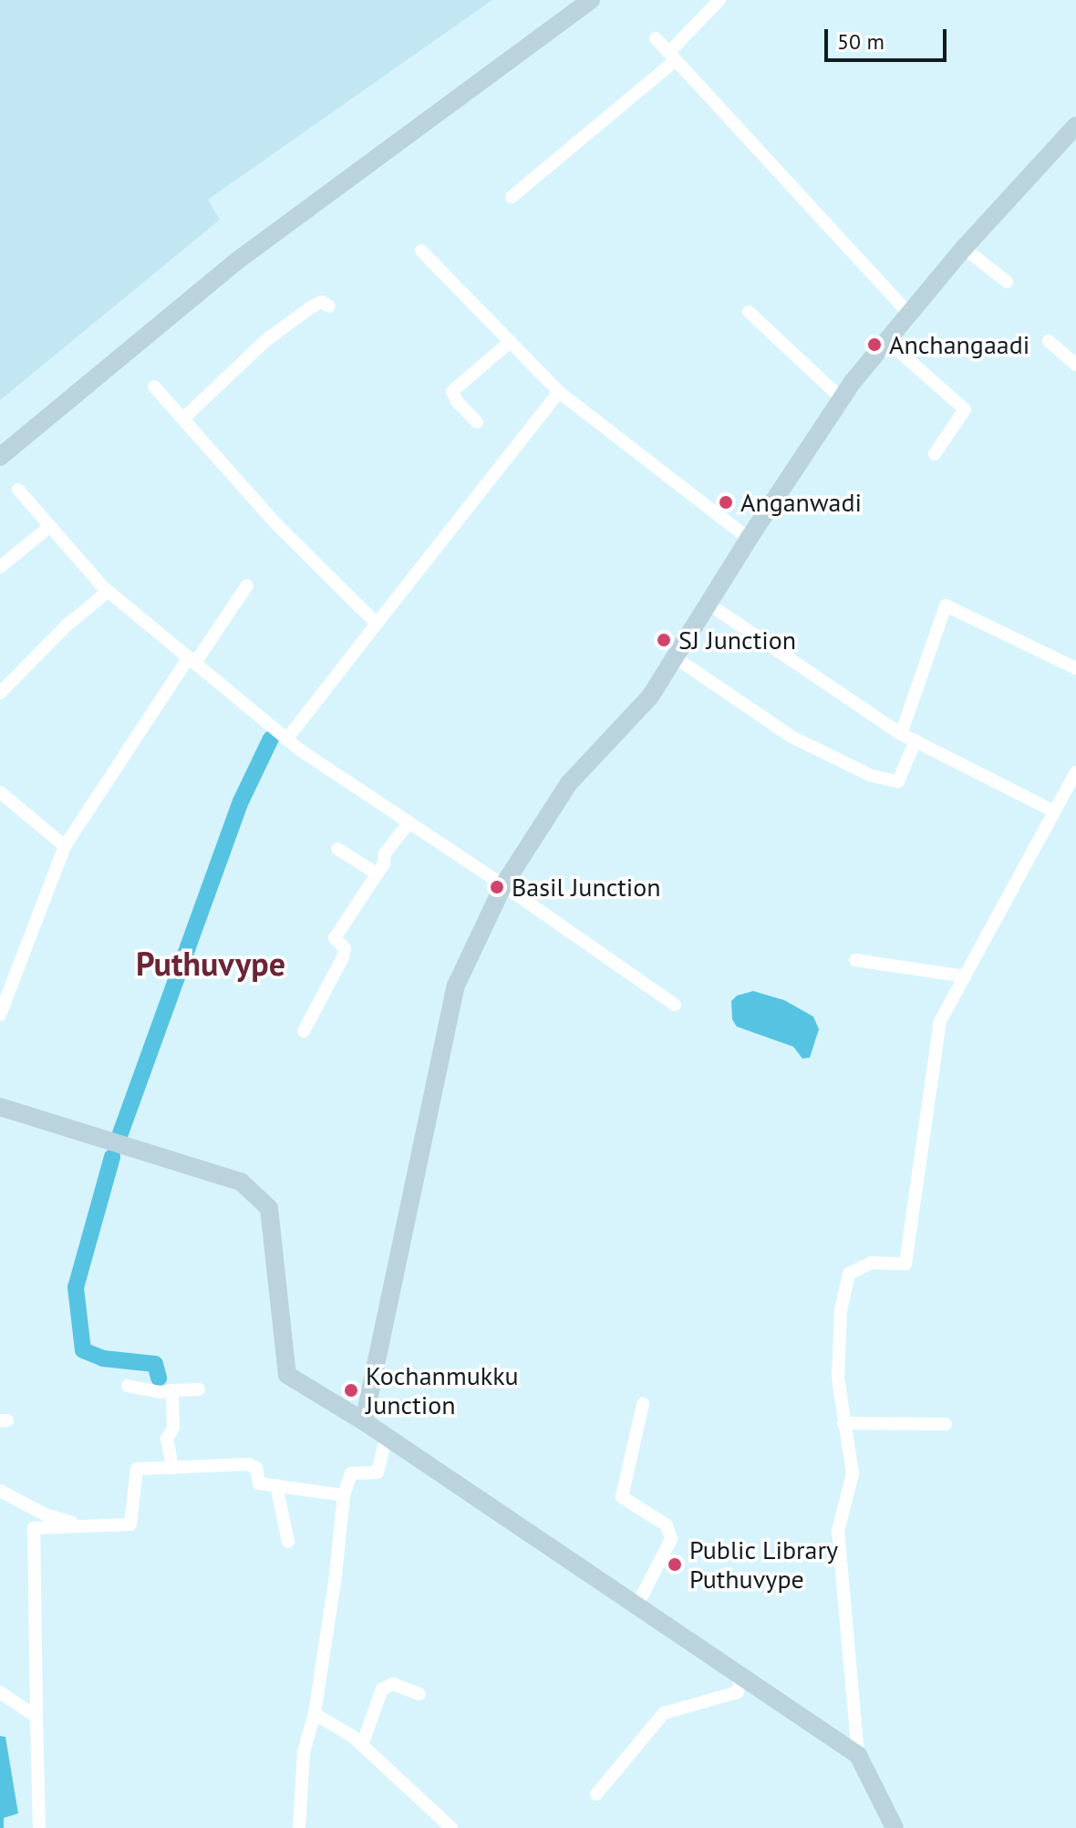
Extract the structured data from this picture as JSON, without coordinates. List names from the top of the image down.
{
  "districts": ["Puthuvype"],
  "places": [
    "Anchangaadi",
    "Anganwadi",
    "SJ Junction",
    "Basil Junction",
    "Kochanmukku Junction",
    "Public Library Puthuvype"
  ],
  "scale_bar": "50 m"
}
